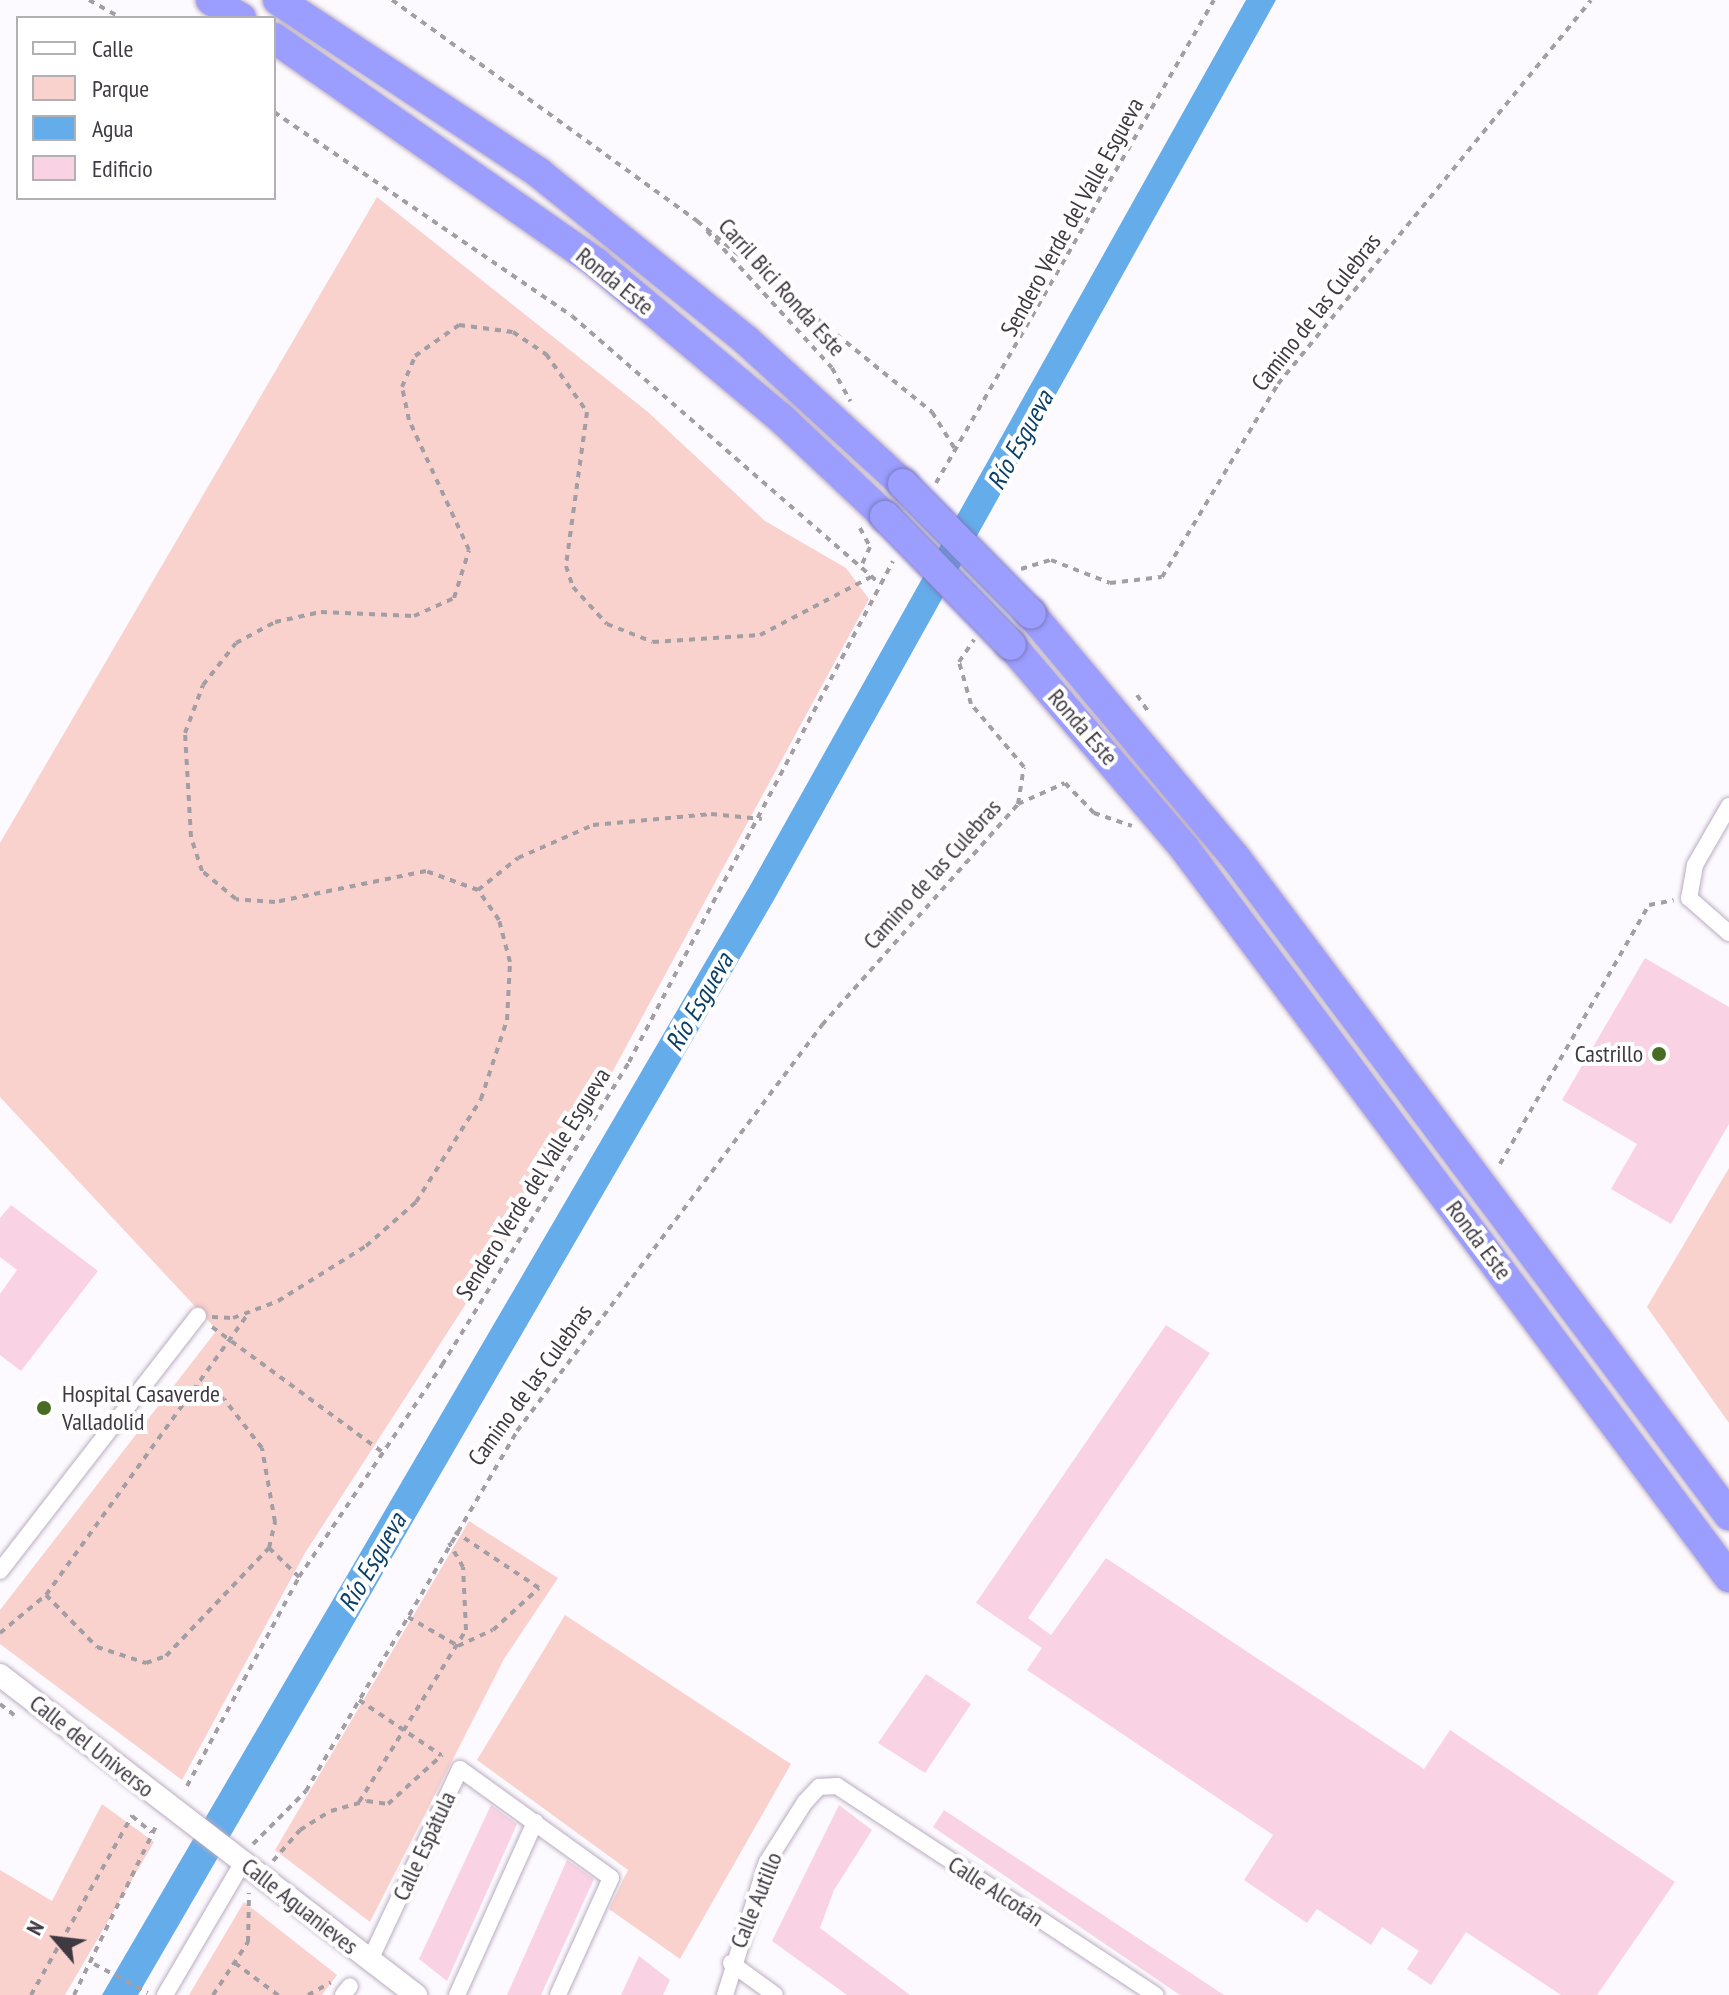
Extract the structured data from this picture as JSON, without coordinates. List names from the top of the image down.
{
  "streets": {
    "highway": ["Ronda Este"],
    "street": [
      "Calle del Universo",
      "Calle Espátula",
      "Calle Alcotán",
      "Calle Autillo",
      "Calle Aguanieves"
    ],
    "path": ["Sendero Verde del Valle Esgueva", "Carril Bici Ronda Este", "Camino de las Culebras"]
  },
  "crossings": [
    ["Sendero Verde del Valle Esgueva", "Carril Bici Ronda Este"],
    ["Camino de las Culebras", "Calle Aguanieves"],
    ["Calle del Universo", "Calle Aguanieves"],
    ["Calle Espátula", "Calle Aguanieves"],
    ["Calle Alcotán", "Calle Autillo"]
  ],
  "water": ["Río Esgueva"],
  "places": ["Castrillo", "Hospital Casaverde Valladolid"],
  "legend": [
    "Calle",
    "Parque",
    "Agua",
    "Edificio"
  ],
  "north": "top left"
}
